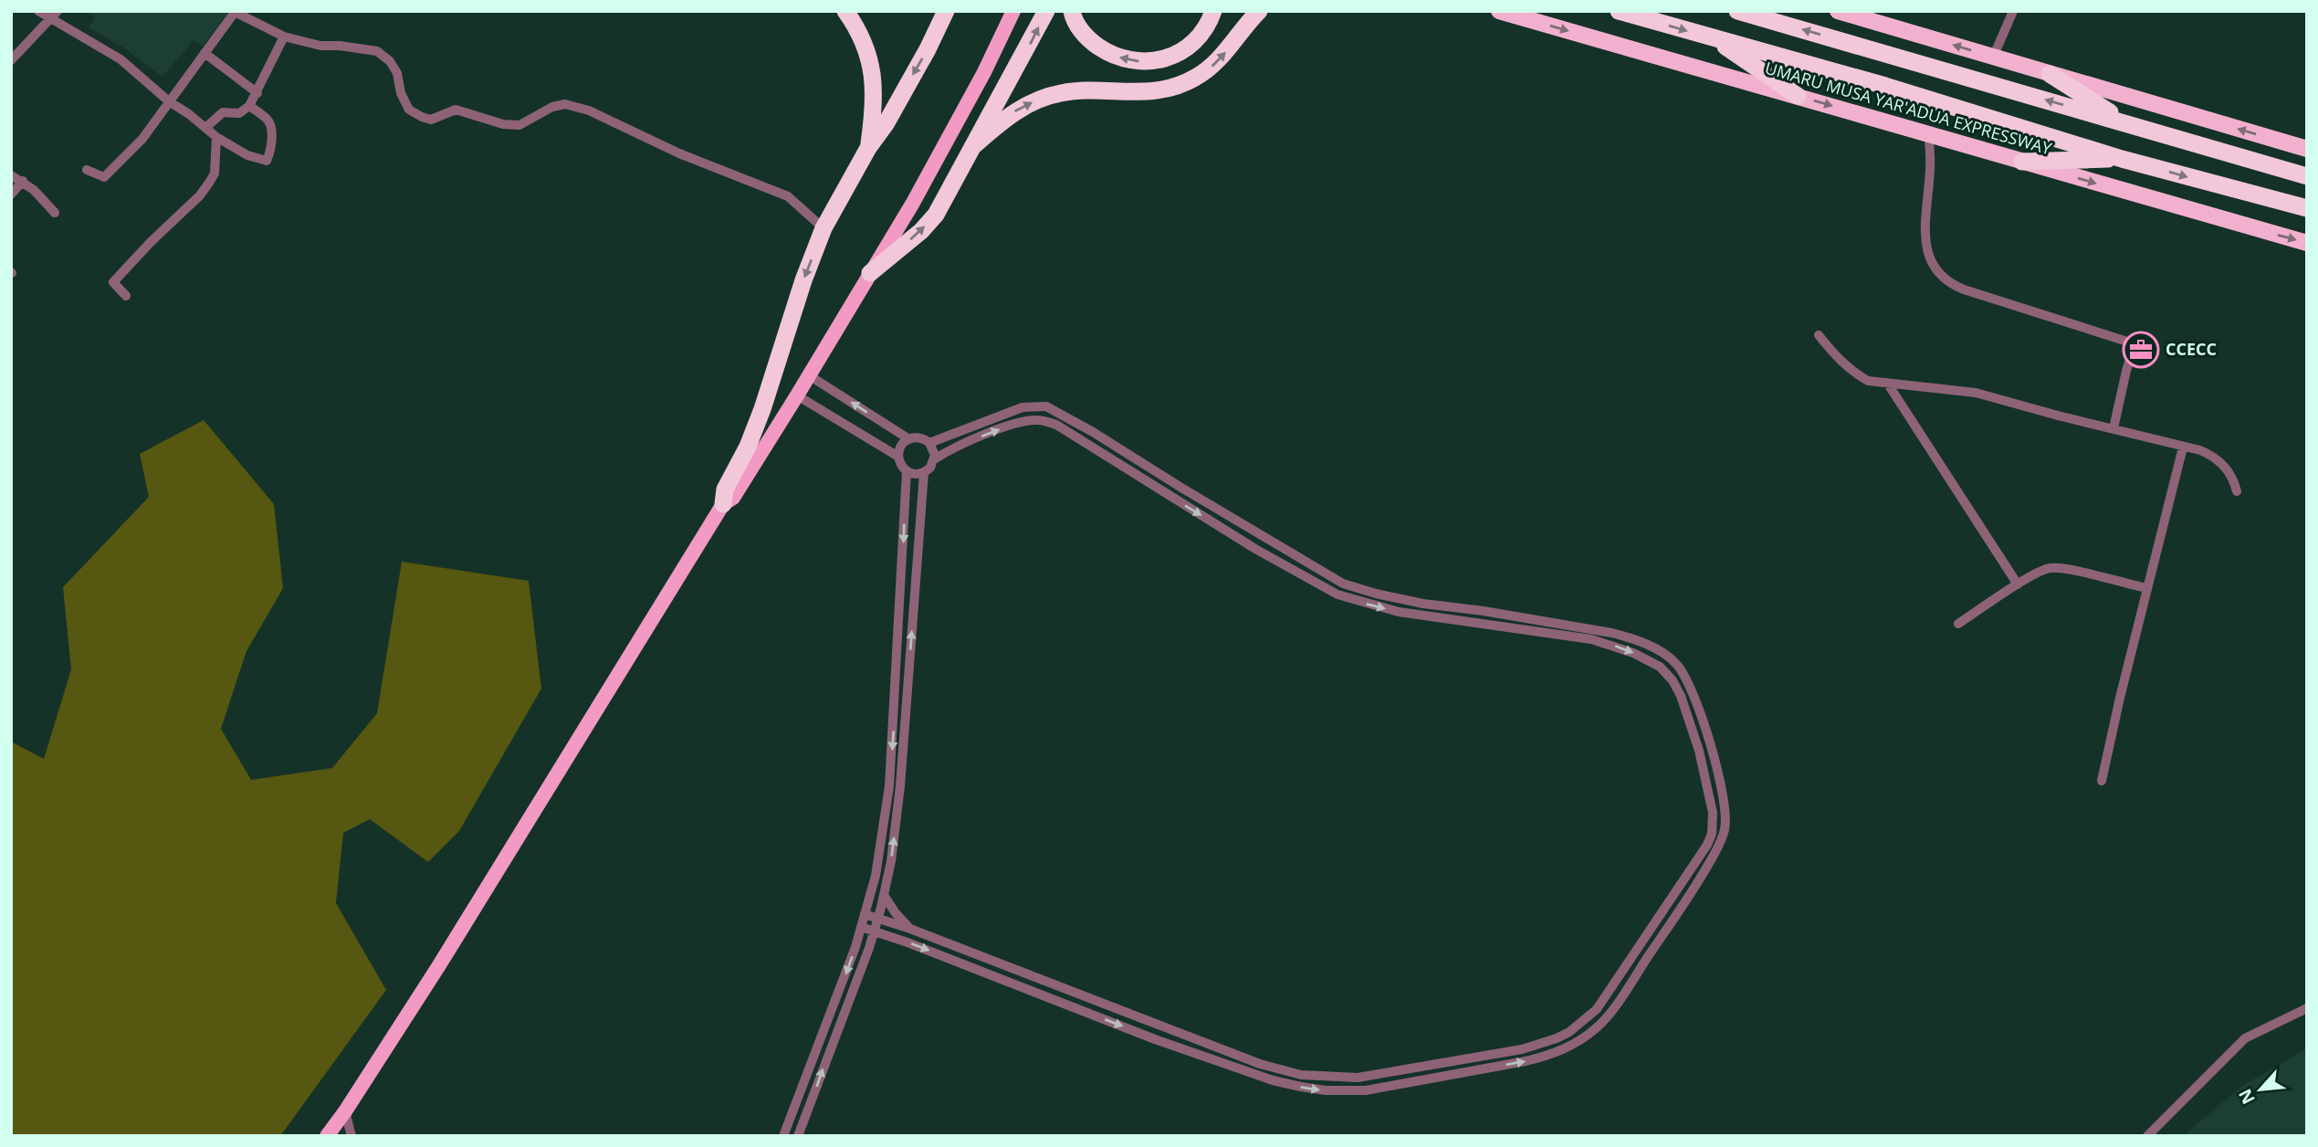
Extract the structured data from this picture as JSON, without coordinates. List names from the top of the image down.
{
  "streets": {
    "highway": ["UMARU MUSA YAR'ADUA EXPRESSWAY"]
  },
  "places": {
    "office": ["CCECC"]
  },
  "north": "bottom left"
}
